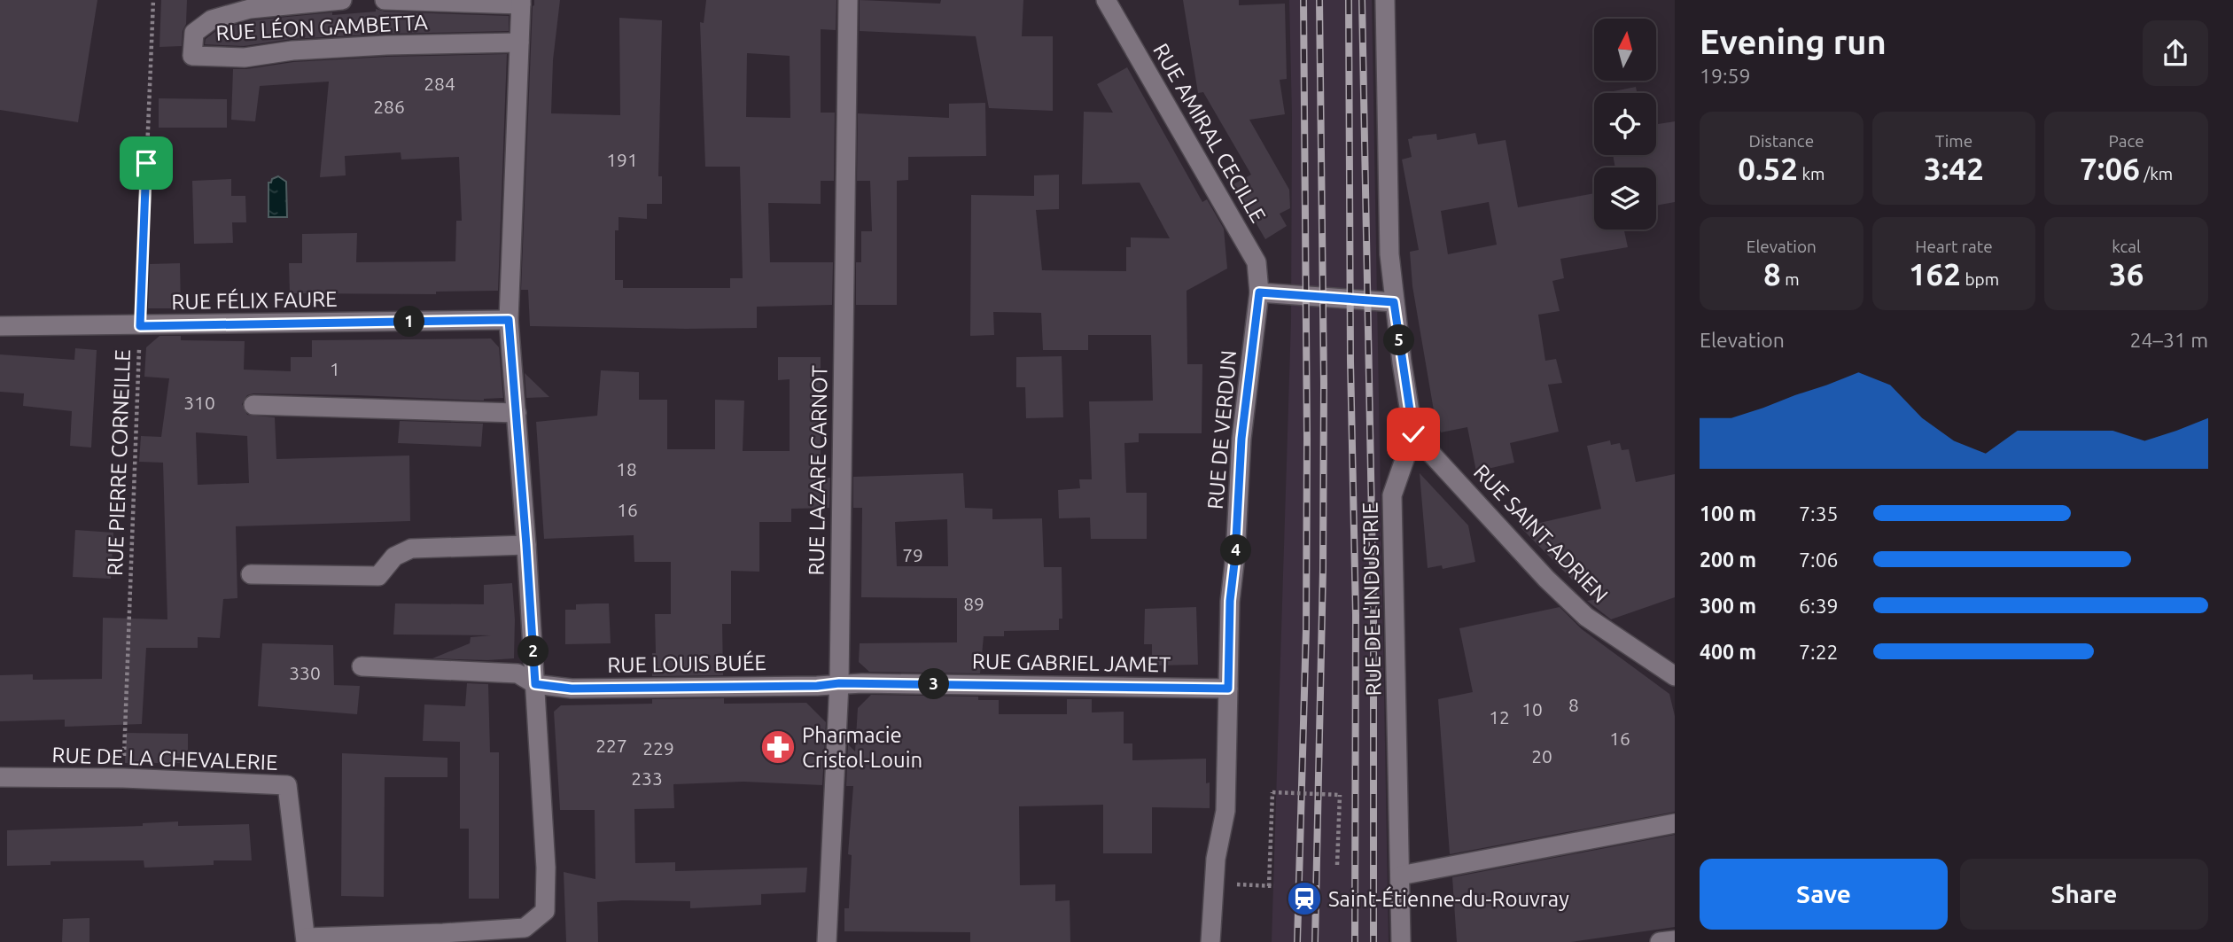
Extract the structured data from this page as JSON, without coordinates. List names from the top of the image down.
{
  "streets": {
    "street": [
      "RUE LÉON GAMBETTA",
      "RUE AMIRAL CECILLE",
      "RUE FÉLIX FAURE",
      "RUE DE VERDUN",
      "RUE LAZARE CARNOT",
      "RUE SAINT-ADRIEN",
      "RUE DE L'INDUSTRIE",
      "RUE GABRIEL JAMET",
      "RUE LOUIS BUÉE",
      "RUE DE LA CHEVALERIE"
    ],
    "path": ["RUE PIERRE CORNEILLE"]
  },
  "crossings": [
    ["RUE LÉON GAMBETTA", "RUE FÉLIX FAURE"],
    ["RUE LÉON GAMBETTA", "RUE LOUIS BUÉE"],
    ["RUE LÉON GAMBETTA", "RUE DE LA CHEVALERIE"],
    ["RUE AMIRAL CECILLE", "RUE DE VERDUN"],
    ["RUE FÉLIX FAURE", "RUE PIERRE CORNEILLE"],
    ["RUE DE VERDUN", "RUE GABRIEL JAMET"],
    ["RUE PIERRE CORNEILLE", "RUE DE LA CHEVALERIE"],
    ["RUE LAZARE CARNOT", "RUE GABRIEL JAMET"],
    ["RUE LAZARE CARNOT", "RUE LOUIS BUÉE"],
    ["RUE SAINT-ADRIEN", "RUE DE L'INDUSTRIE"],
    ["RUE GABRIEL JAMET", "RUE LOUIS BUÉE"]
  ],
  "places": {
    "pharmacy": ["Pharmacie Cristol-Louin"],
    "station": ["Saint-Étienne-du-Rouvray"]
  },
  "house_numbers": [
    "284",
    "286",
    "191",
    "1",
    "310",
    "18",
    "16",
    "79",
    "89",
    "330",
    "8",
    "10",
    "12",
    "16",
    "227",
    "229",
    "20",
    "233"
  ],
  "north": "top",
  "page": {
    "heading": ["Evening run", "19:59"],
    "stats": [
      ["Distance", "0.52 km"],
      ["Time", "3:42"],
      ["Pace", "7:06 /km"],
      ["Elevation", "8 m"],
      ["Heart rate", "162 bpm"],
      ["kcal", "36"]
    ],
    "pins": [
      "1",
      "5",
      "4",
      "2",
      "3"
    ],
    "chart": ["Elevation", "24–31 m"],
    "list": [
      {
        "name": "100 m",
        "note": "7:35"
      },
      {
        "name": "200 m",
        "note": "7:06"
      },
      {
        "name": "300 m",
        "note": "6:39"
      },
      {
        "name": "400 m",
        "note": "7:22"
      }
    ],
    "buttons": ["Save", "Share"]
  }
}
